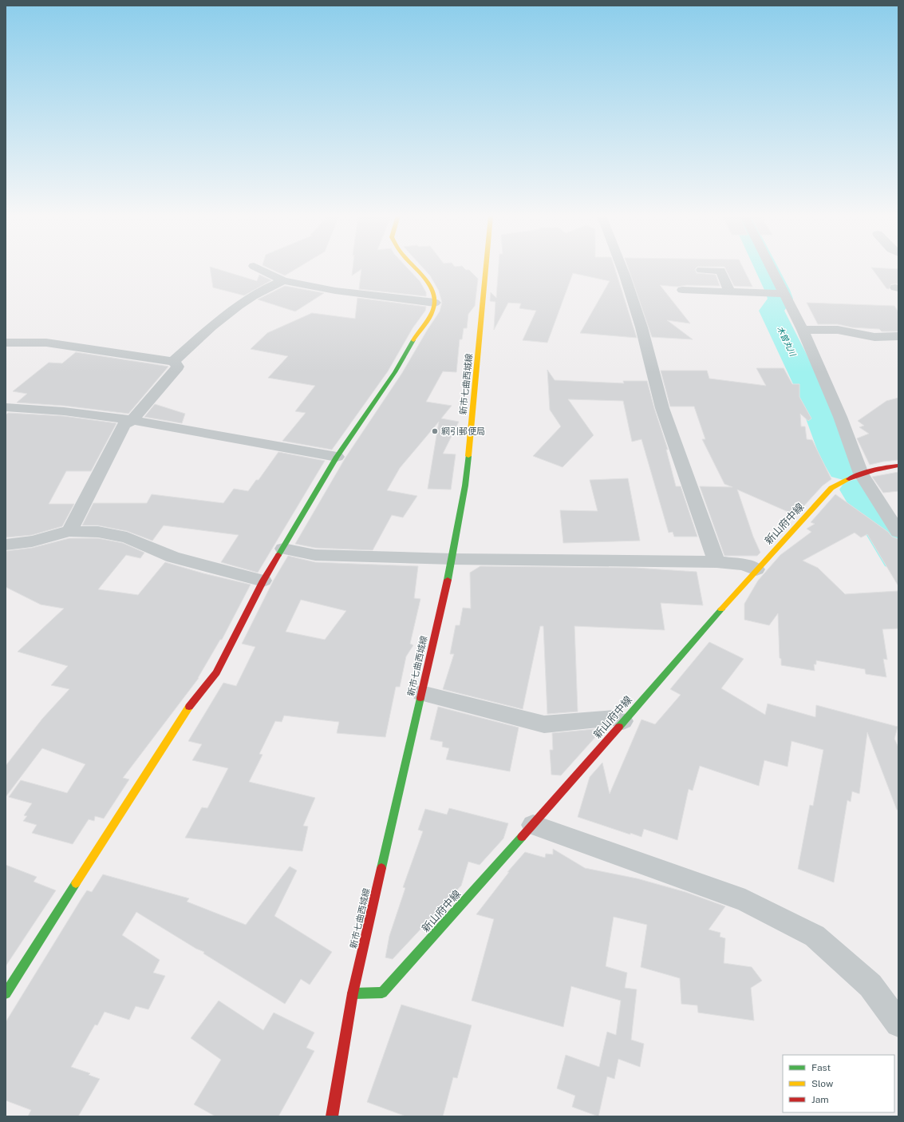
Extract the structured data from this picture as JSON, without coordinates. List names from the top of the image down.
{
  "streets": {
    "main road": ["新市七曲西城線", "新山府中線"]
  },
  "crossings": [
    ["新市七曲西城線", "新山府中線"]
  ],
  "water": ["木曽丸川"],
  "places": ["網引郵便局"],
  "legend": ["Fast", "Slow", "Jam"]
}
